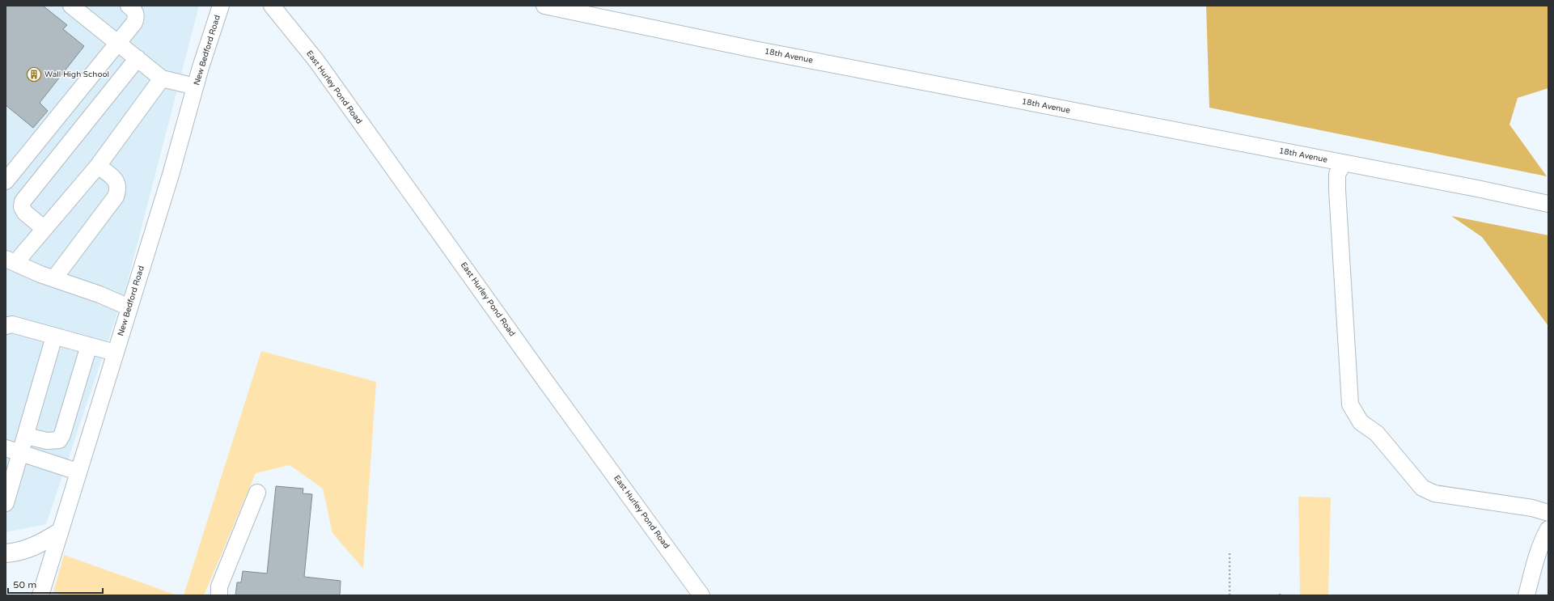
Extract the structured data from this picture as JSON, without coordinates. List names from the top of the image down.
{
  "streets": {
    "street": ["New Bedford Road", "18th Avenue", "East Hurley Pond Road"]
  },
  "places": {
    "building": ["Wall High School"]
  },
  "scale_bar": "50 m"
}
